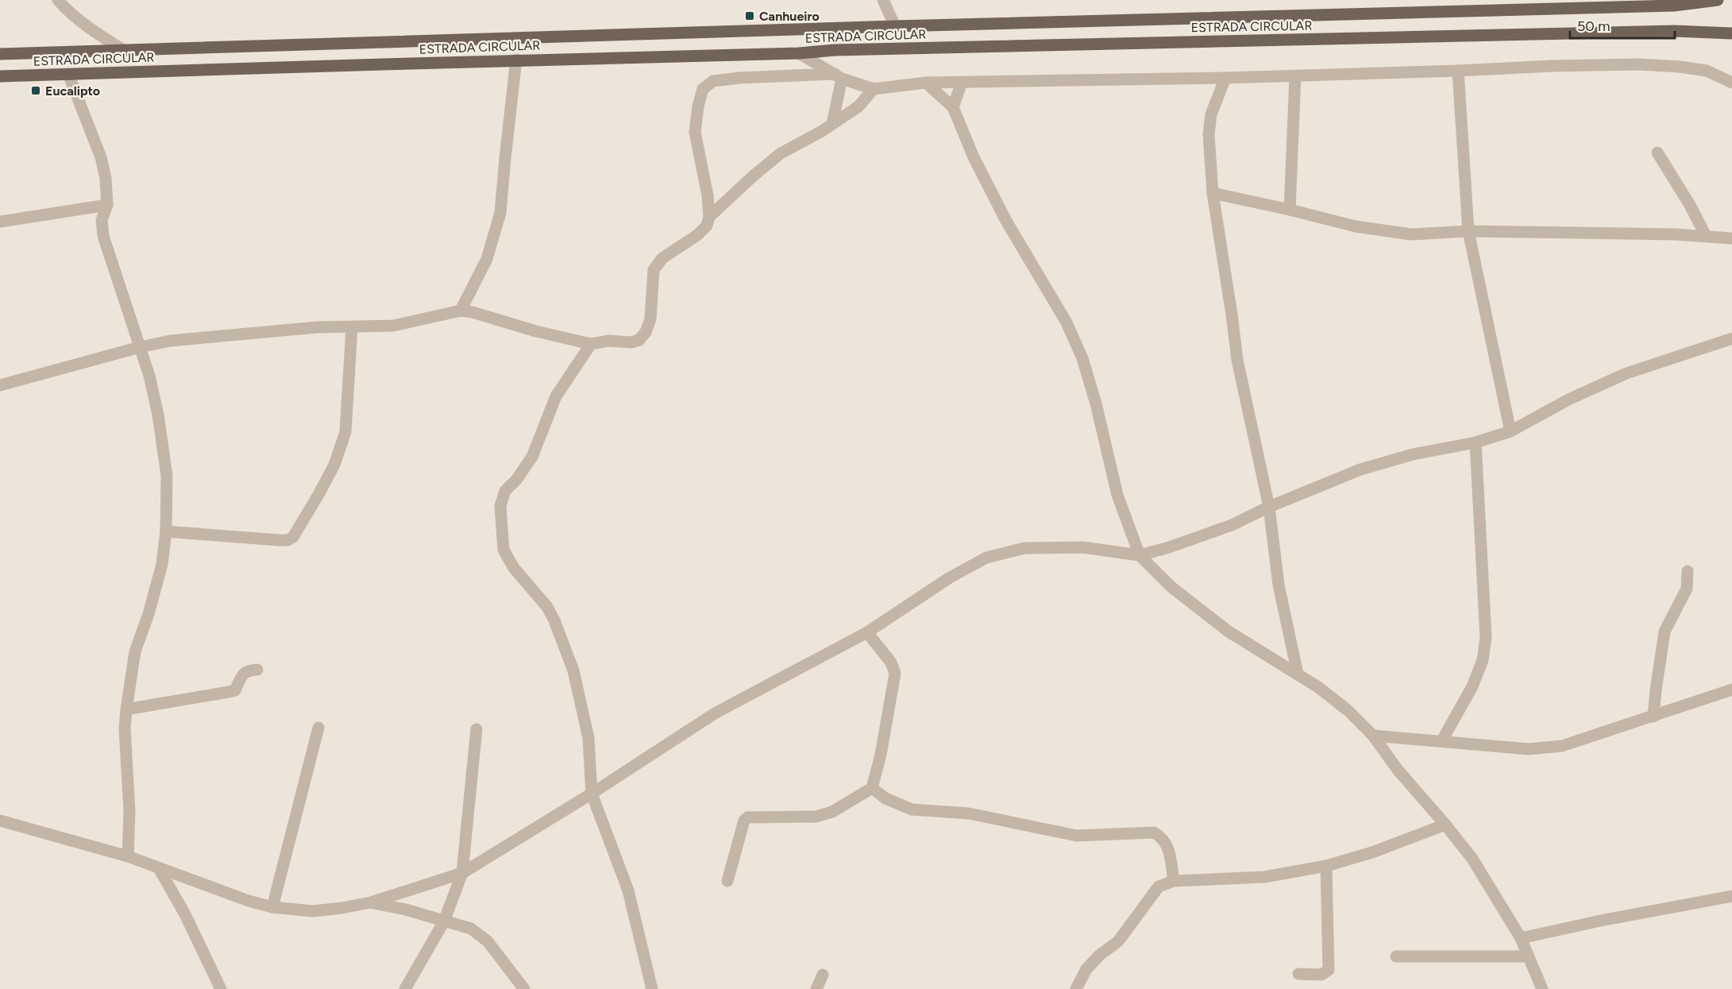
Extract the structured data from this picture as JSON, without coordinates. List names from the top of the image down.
{
  "streets": {
    "main road": ["ESTRADA CIRCULAR"]
  },
  "places": {
    "transit": ["Canhueiro", "Eucalipto"]
  },
  "scale_bar": "50 m"
}
